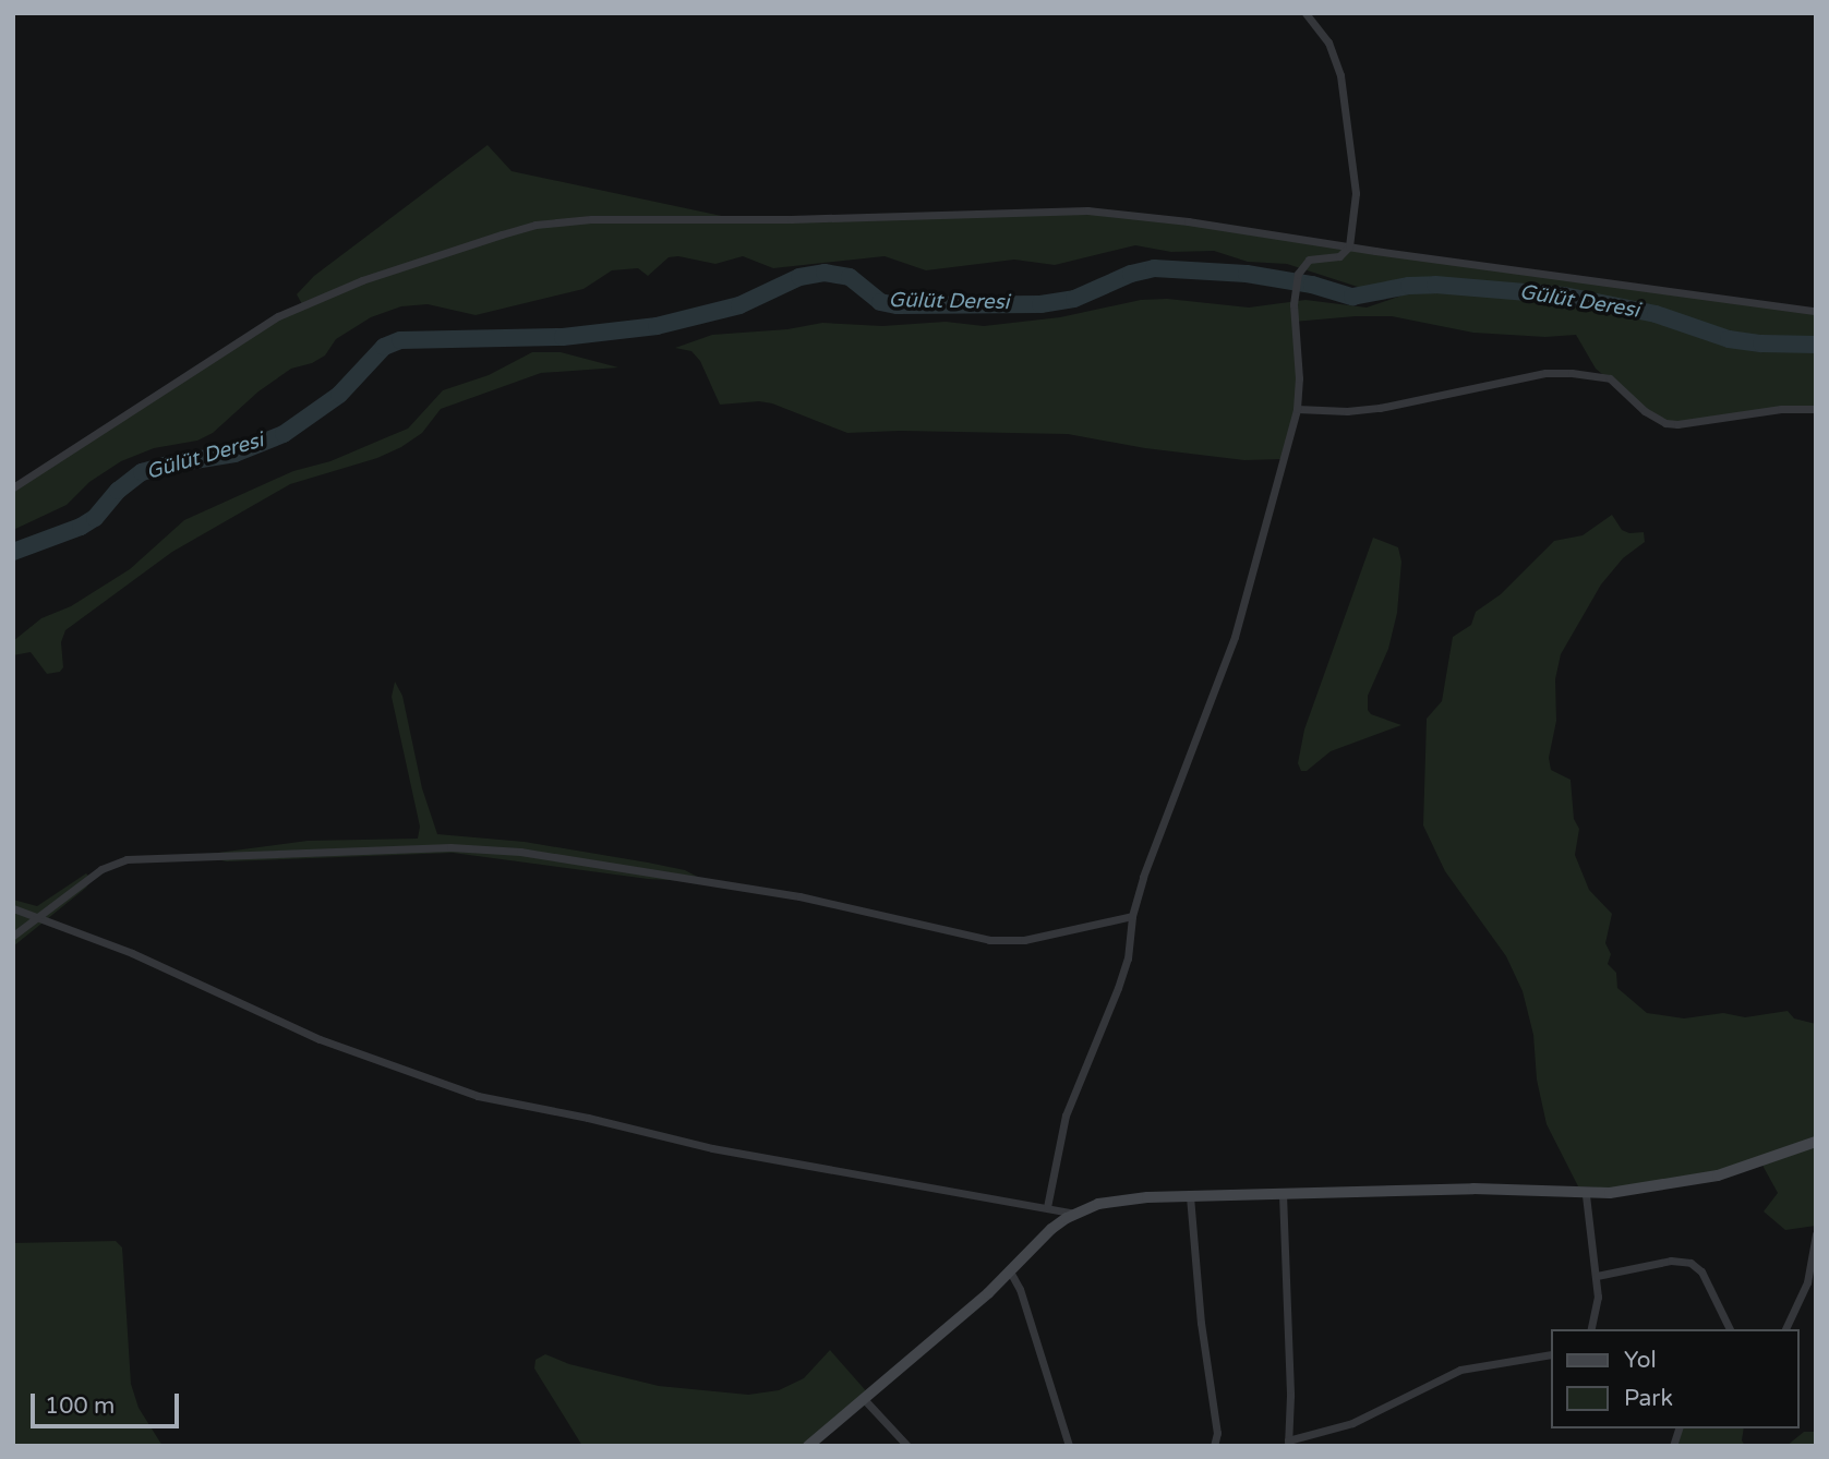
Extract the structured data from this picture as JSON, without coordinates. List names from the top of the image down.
{
  "water": ["Gülüt Deresi"],
  "legend": ["Yol", "Park"],
  "scale_bar": "100 m"
}
